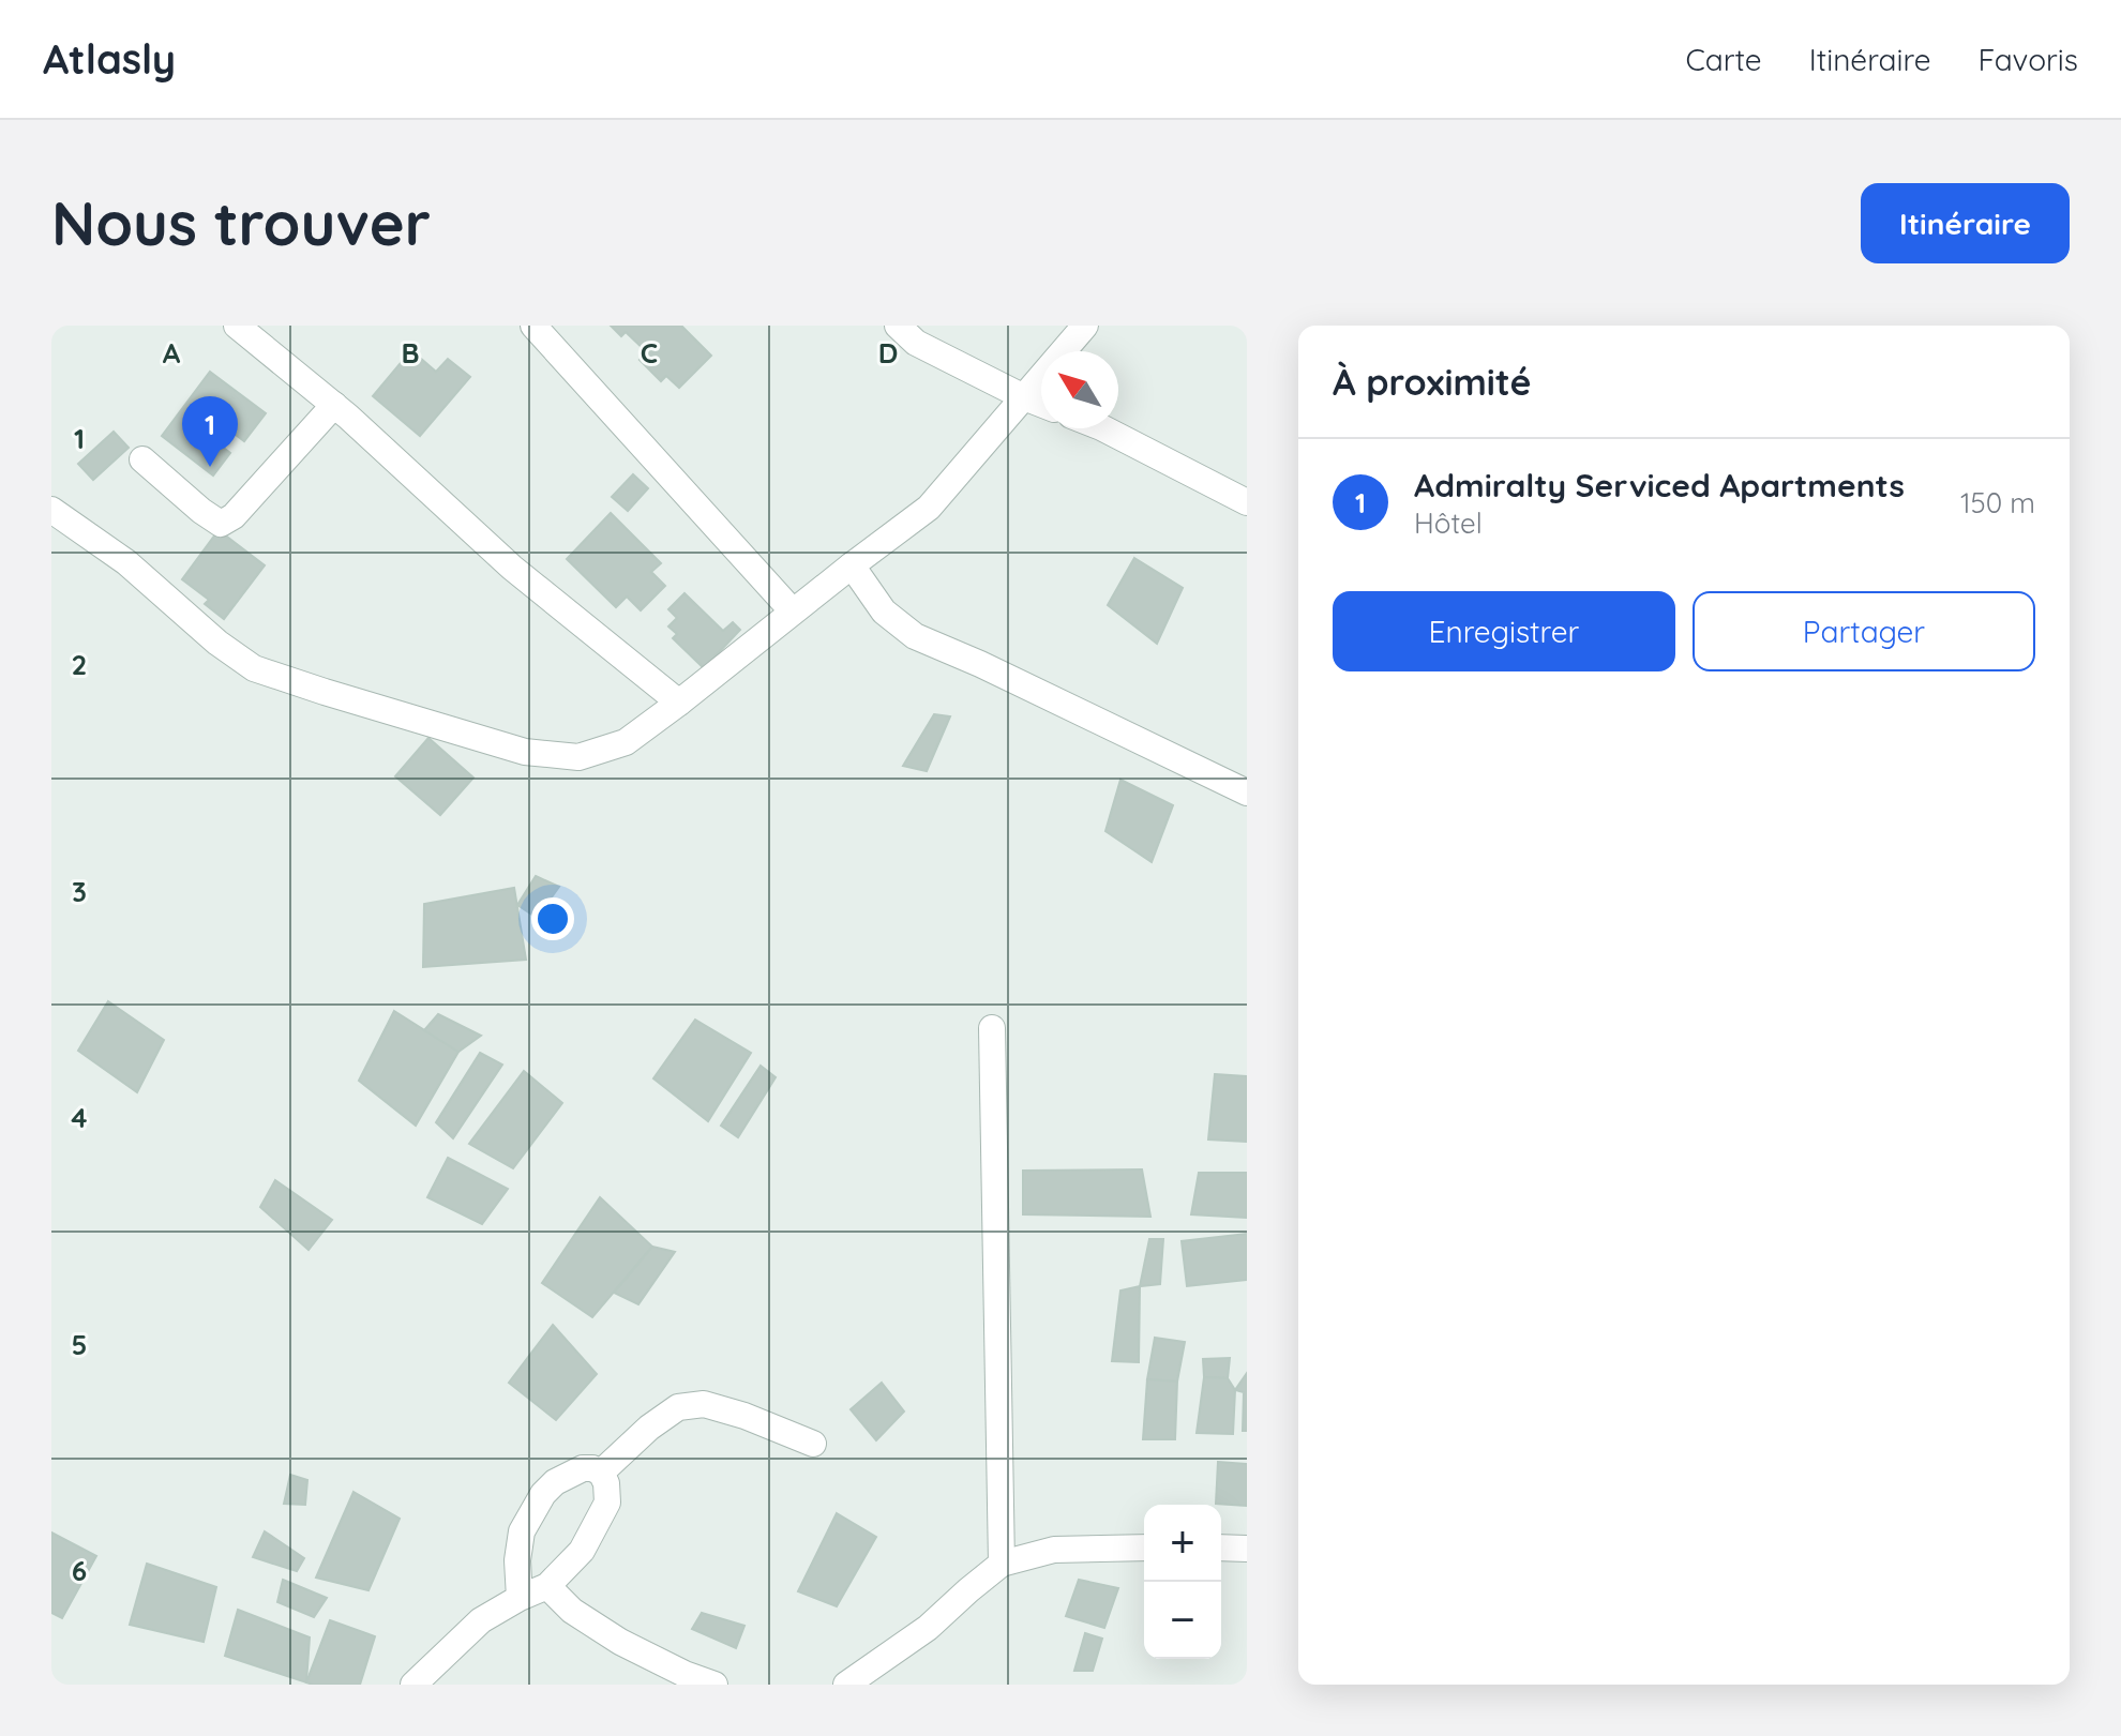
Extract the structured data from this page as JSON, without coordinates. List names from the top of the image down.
{
  "north": "top left",
  "page": {
    "header": "Atlasly",
    "nav": ["Carte", "Itinéraire", "Favoris"],
    "buttons": [
      "Itinéraire",
      ["Enregistrer", "Partager"]
    ],
    "title": "Nous trouver",
    "heading": "À proximité",
    "pins": "1",
    "list": [
      {
        "mark": "1",
        "name": "Admiralty Serviced Apartments",
        "note": "Hôtel",
        "value": "150 m"
      }
    ],
    "map_buttons": ["+", "−"]
  },
  "grid": {
    "columns": [
      "A",
      "B",
      "C",
      "D"
    ],
    "rows": [
      "1",
      "2",
      "3",
      "4",
      "5",
      "6"
    ]
  }
}
